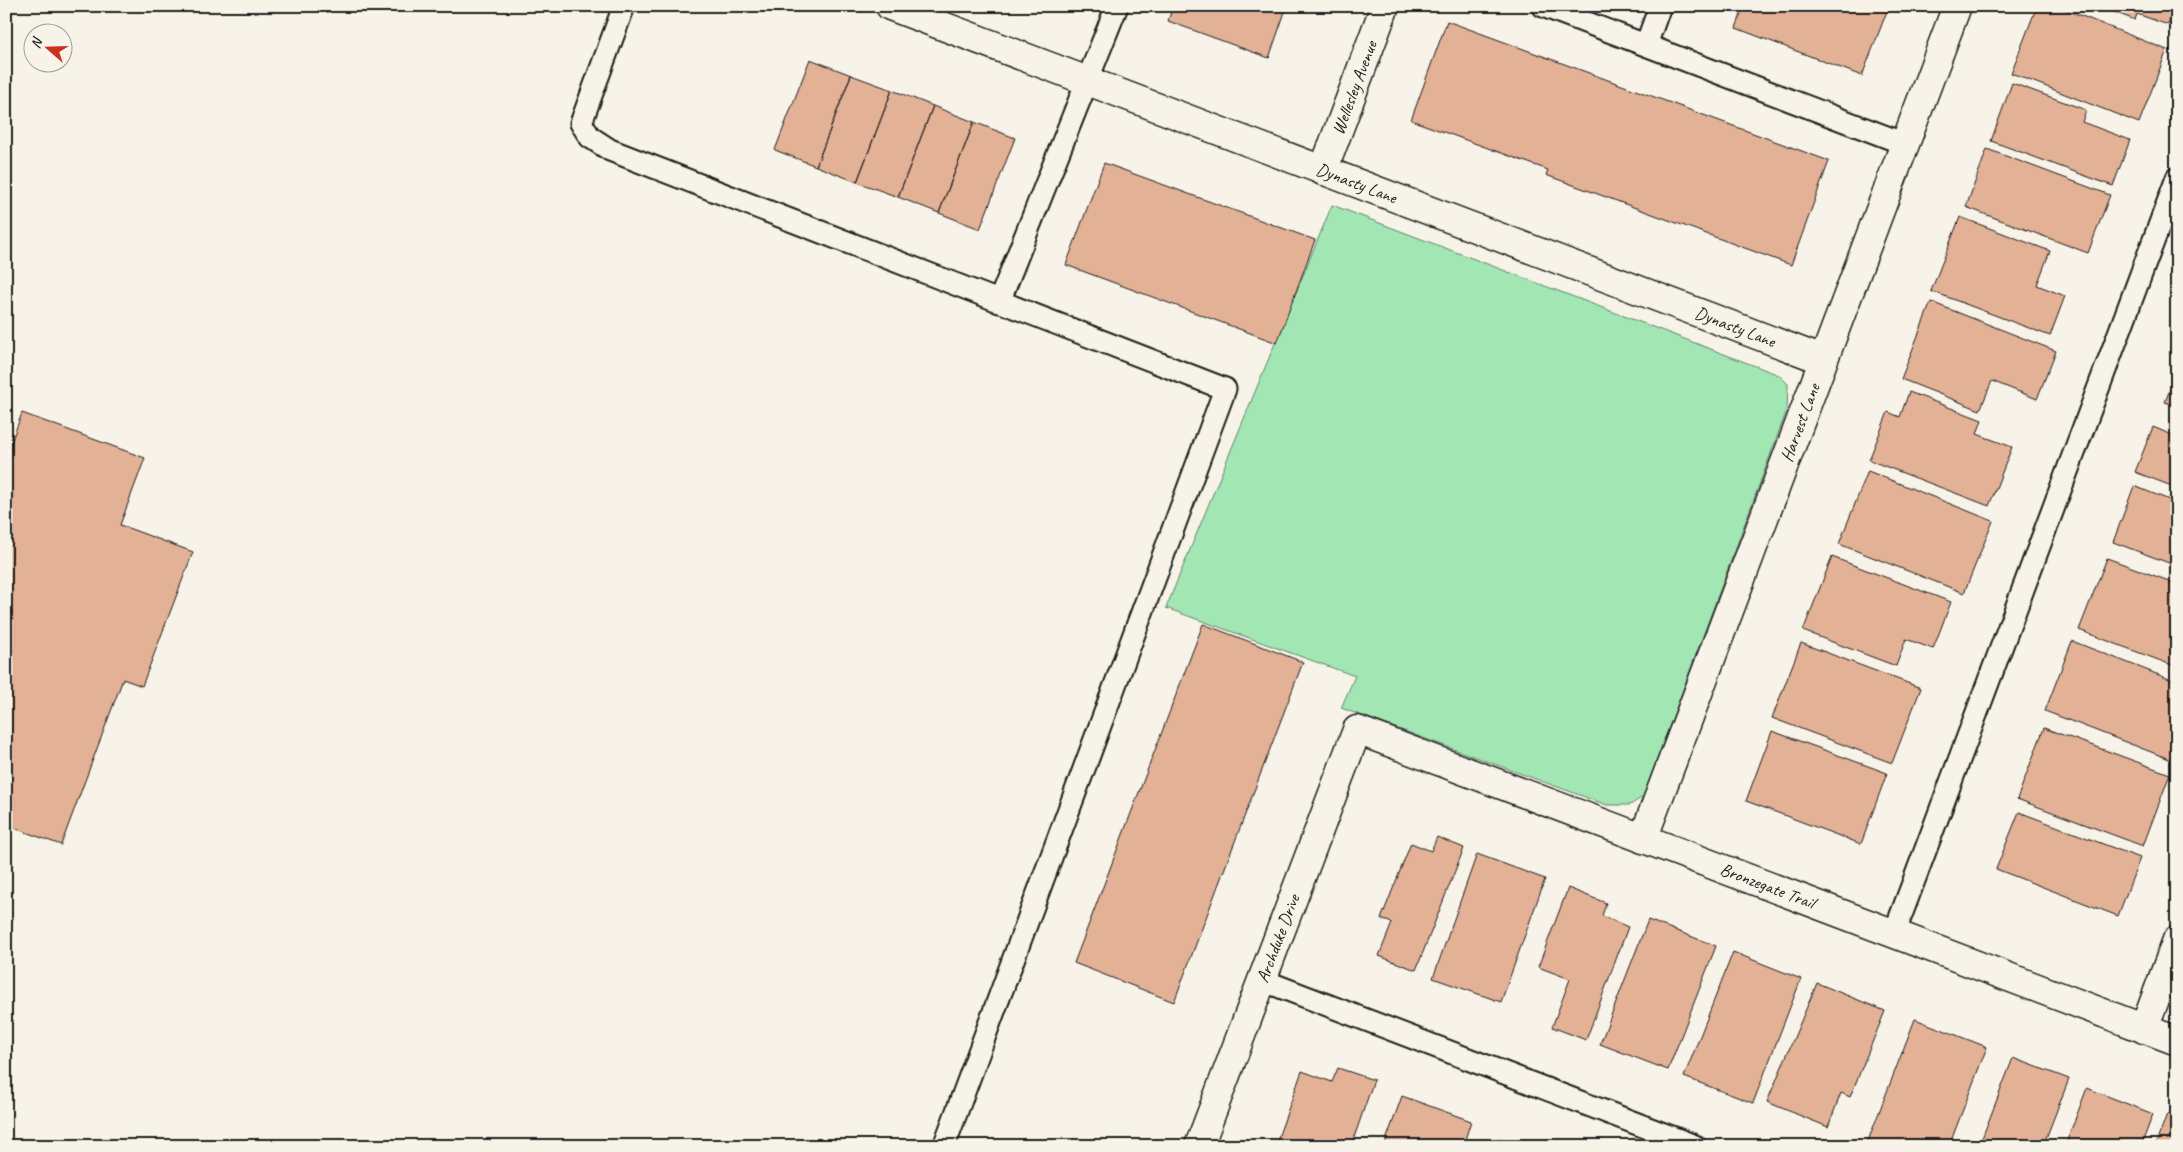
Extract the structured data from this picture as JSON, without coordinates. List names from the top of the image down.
{
  "streets": {
    "street": [
      "Wellesley Avenue",
      "Dynasty Lane",
      "Harvest Lane",
      "Bronzegate Trail",
      "Archduke Drive"
    ]
  },
  "crossings": [
    ["Wellesley Avenue", "Dynasty Lane"],
    ["Dynasty Lane", "Harvest Lane"],
    ["Harvest Lane", "Bronzegate Trail"],
    ["Bronzegate Trail", "Archduke Drive"]
  ],
  "north": "left"
}
